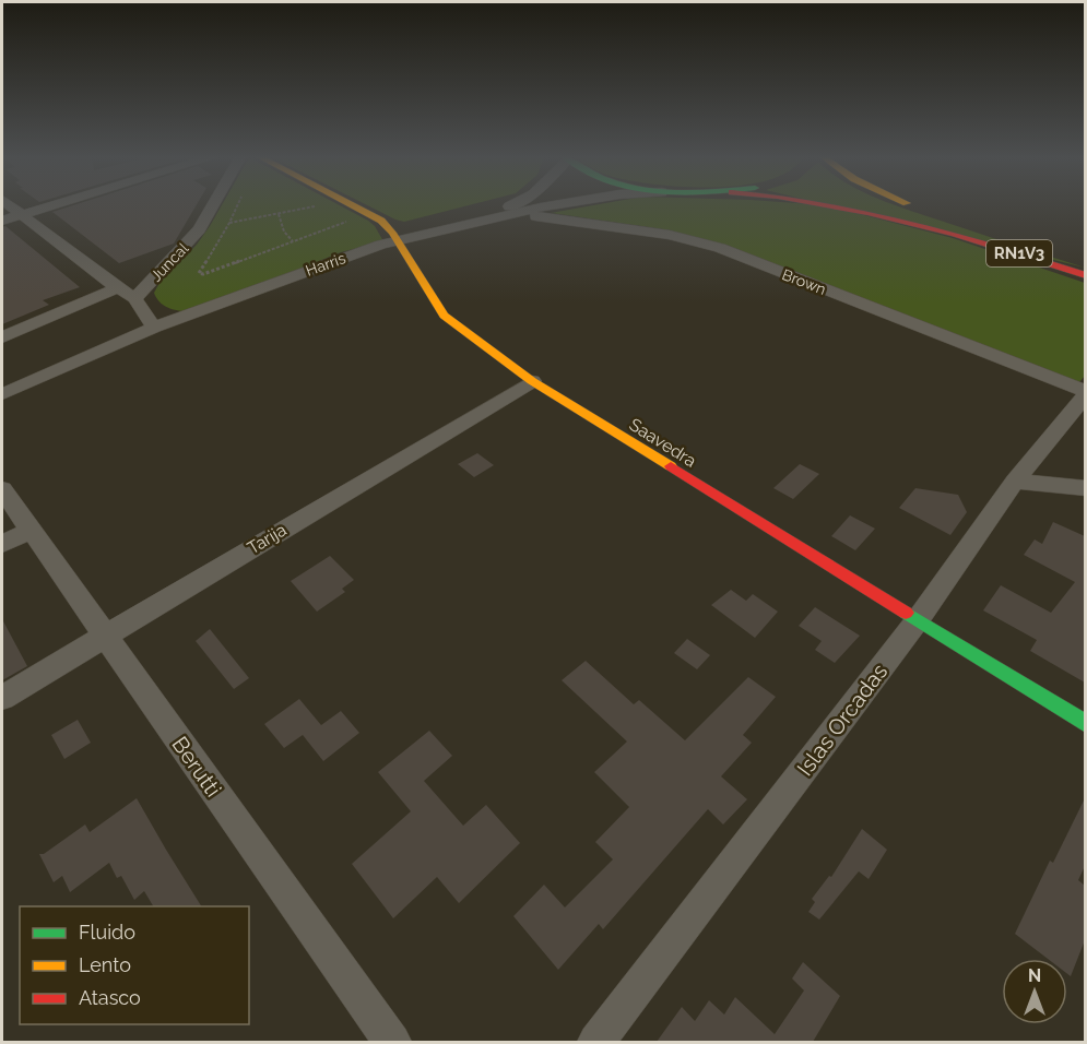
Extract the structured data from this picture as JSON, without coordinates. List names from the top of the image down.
{
  "streets": {
    "main road": ["RN1V3", "Saavedra"],
    "street": [
      "Juncal",
      "Harris",
      "Brown",
      "Tarija",
      "Islas Orcadas",
      "Berutti"
    ]
  },
  "crossings": [
    ["Harris", "Brown"],
    ["Harris", "Saavedra"],
    ["Brown", "Islas Orcadas"],
    ["Saavedra", "Tarija"],
    ["Saavedra", "Islas Orcadas"],
    ["Tarija", "Berutti"]
  ],
  "legend": ["Fluido", "Lento", "Atasco"],
  "north": "top"
}
